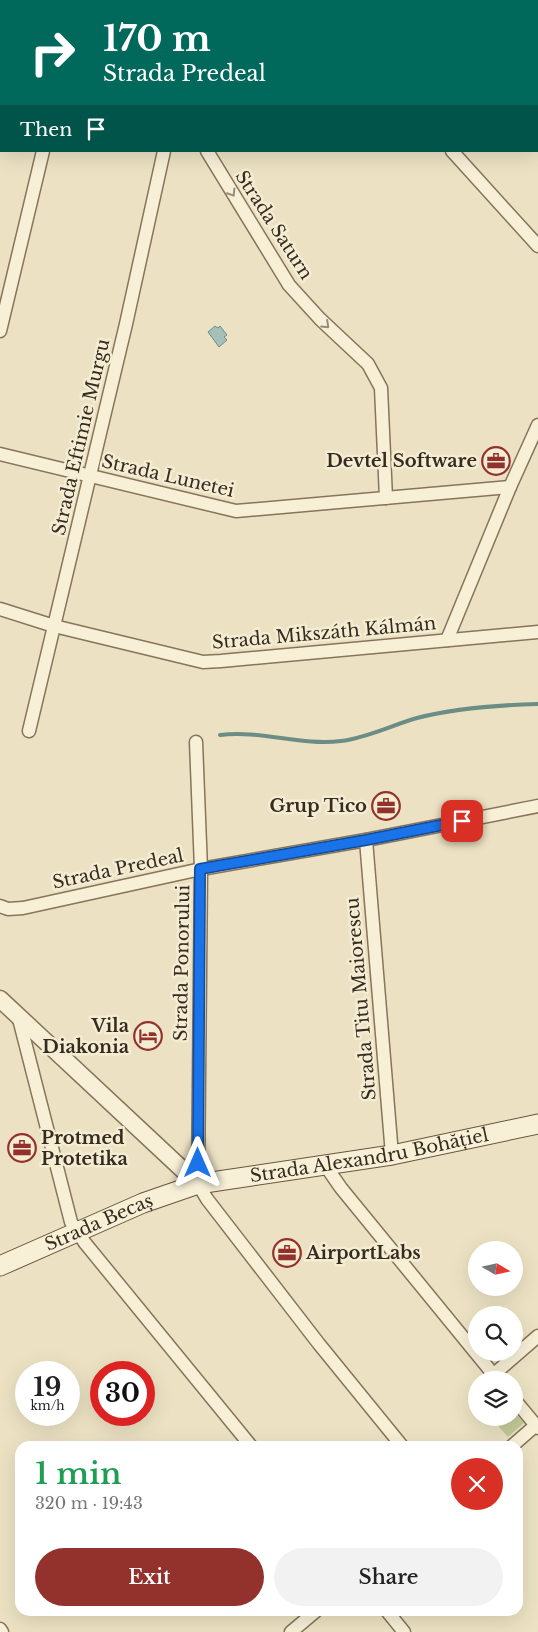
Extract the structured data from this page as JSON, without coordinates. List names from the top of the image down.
{
  "streets": {
    "main road": ["Strada Alexandru Bohățiel", "Strada Becaș"],
    "street": [
      "Strada Saturn",
      "Strada Eftimie Murgu",
      "Strada Lunetei",
      "Strada Mikszáth Kálmán",
      "Strada Predeal",
      "Strada Ponorului",
      "Strada Titu Maiorescu"
    ]
  },
  "crossings": [
    ["Strada Saturn", "Strada Lunetei"],
    ["Strada Eftimie Murgu", "Strada Lunetei"],
    ["Strada Eftimie Murgu", "Strada Mikszáth Kálmán"],
    ["Strada Predeal", "Strada Ponorului"],
    ["Strada Predeal", "Strada Titu Maiorescu"],
    ["Strada Ponorului", "Strada Alexandru Bohățiel"],
    ["Strada Ponorului", "Strada Becaș"],
    ["Strada Titu Maiorescu", "Strada Alexandru Bohățiel"],
    ["Strada Alexandru Bohățiel", "Strada Becaș"]
  ],
  "one_way": ["Strada Saturn"],
  "places": {
    "office": [
      "Devtel Software",
      "Grup Tico",
      "Protmed Protetika",
      "AirportLabs"
    ],
    "hotel": ["Vila Diakonia"]
  },
  "north": "right",
  "page": {
    "turn": ["170 m", "Strada Predeal"],
    "then": "Then",
    "speed": "19 km/h",
    "limit": "30",
    "heading": ["1 min", "320 m · 19:43"],
    "buttons": ["Exit", "Share"]
  }
}
